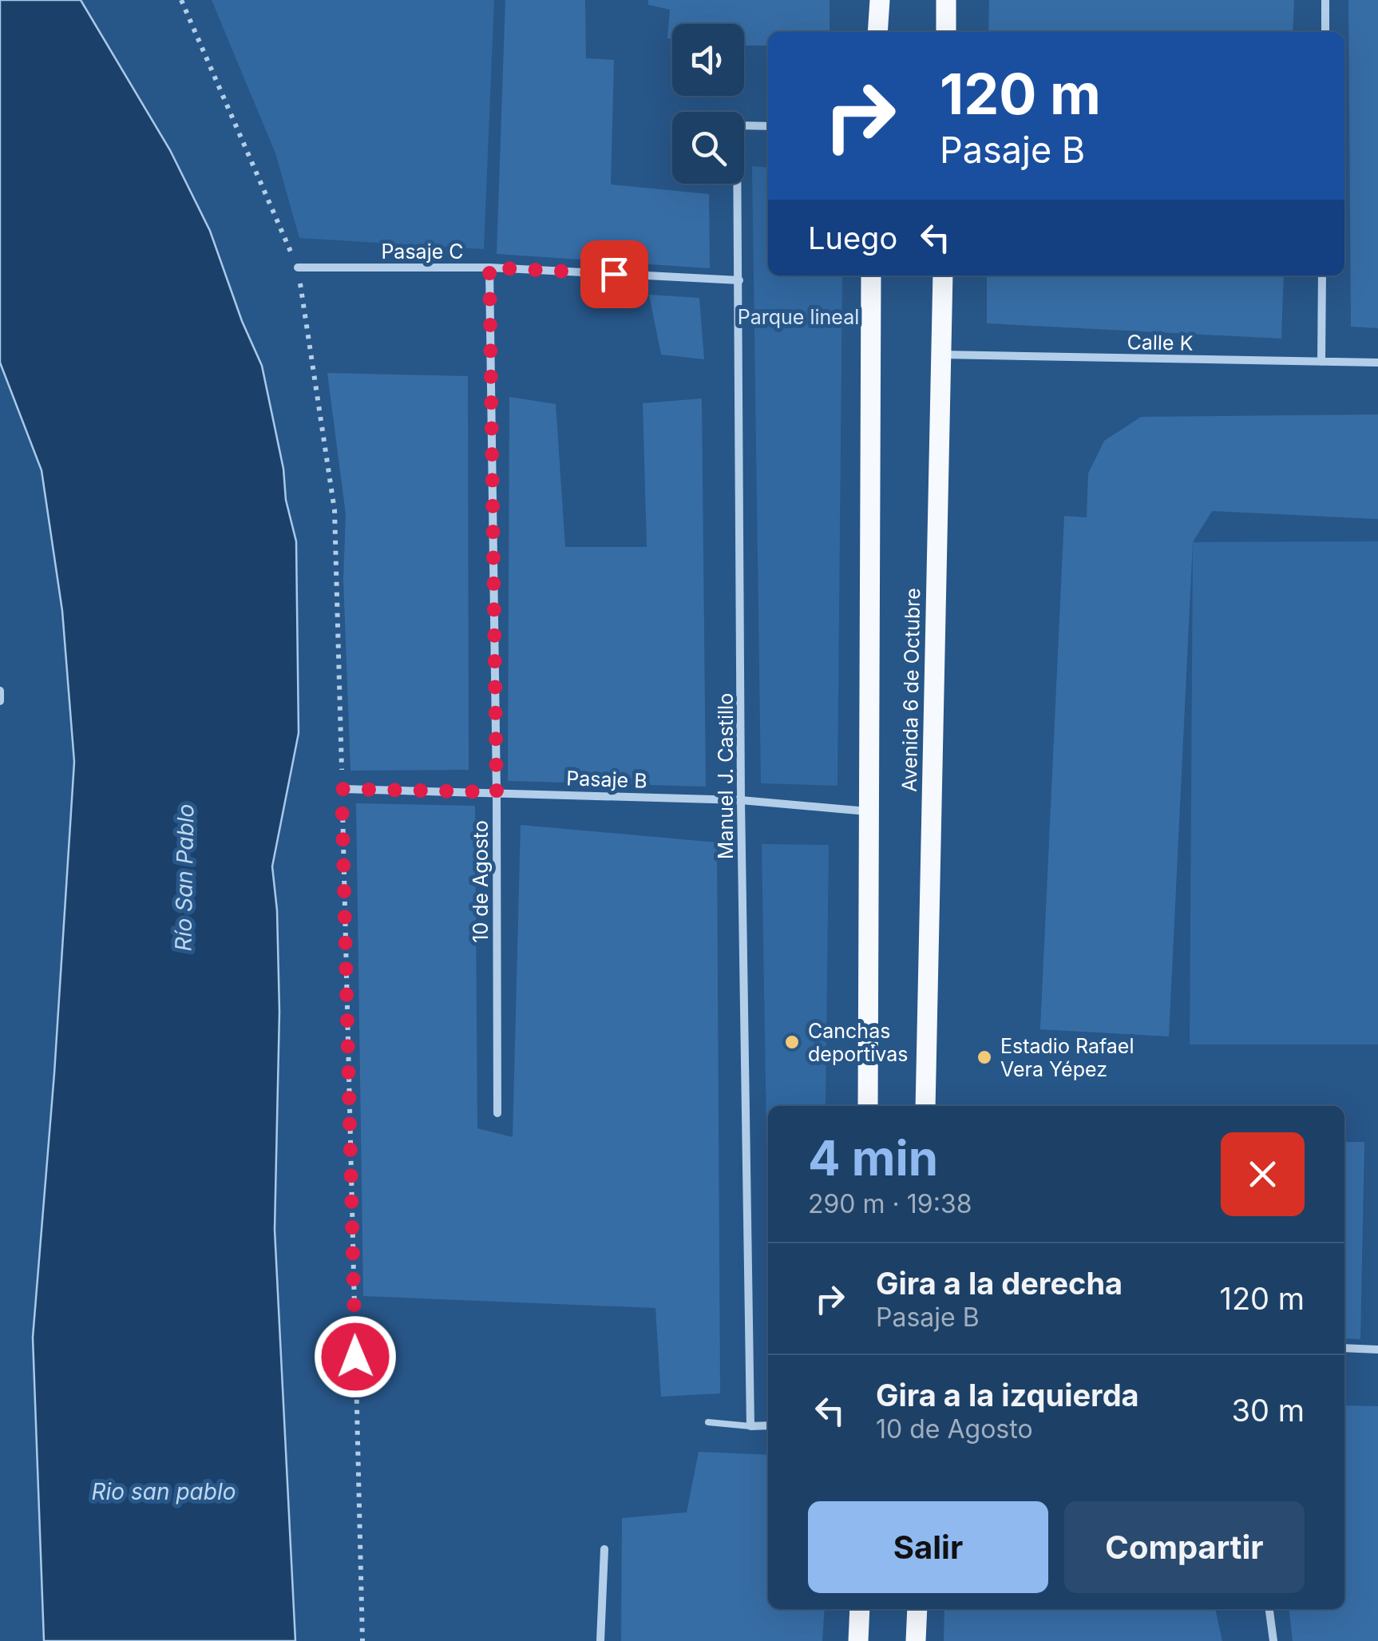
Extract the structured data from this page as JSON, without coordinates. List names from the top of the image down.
{
  "streets": {
    "main road": ["Avenida 6 de Octubre"],
    "street": [
      "Pasaje C",
      "Calle K",
      "Manuel J. Castillo",
      "Pasaje B",
      "10 de Agosto"
    ]
  },
  "crossings": [
    ["Pasaje C", "Manuel J. Castillo"],
    ["Pasaje C", "10 de Agosto"],
    ["Calle K", "Avenida 6 de Octubre"],
    ["Avenida 6 de Octubre", "Pasaje B"],
    ["Manuel J. Castillo", "Pasaje B"],
    ["Pasaje B", "10 de Agosto"]
  ],
  "water": ["Río San Pablo", "Rio san pablo"],
  "parks": ["Parque lineal"],
  "places": ["Canchas deportivas", "Estadio Rafael Vera Yépez"],
  "page": {
    "turn": ["120 m", "Pasaje B"],
    "then": "Luego",
    "heading": ["4 min", "290 m · 19:38"],
    "list": [
      {
        "name": "Gira a la derecha",
        "note": "Pasaje B",
        "value": "120 m"
      },
      {
        "name": "Gira a la izquierda",
        "note": "10 de Agosto",
        "value": "30 m"
      }
    ],
    "buttons": ["Salir", "Compartir"]
  }
}
